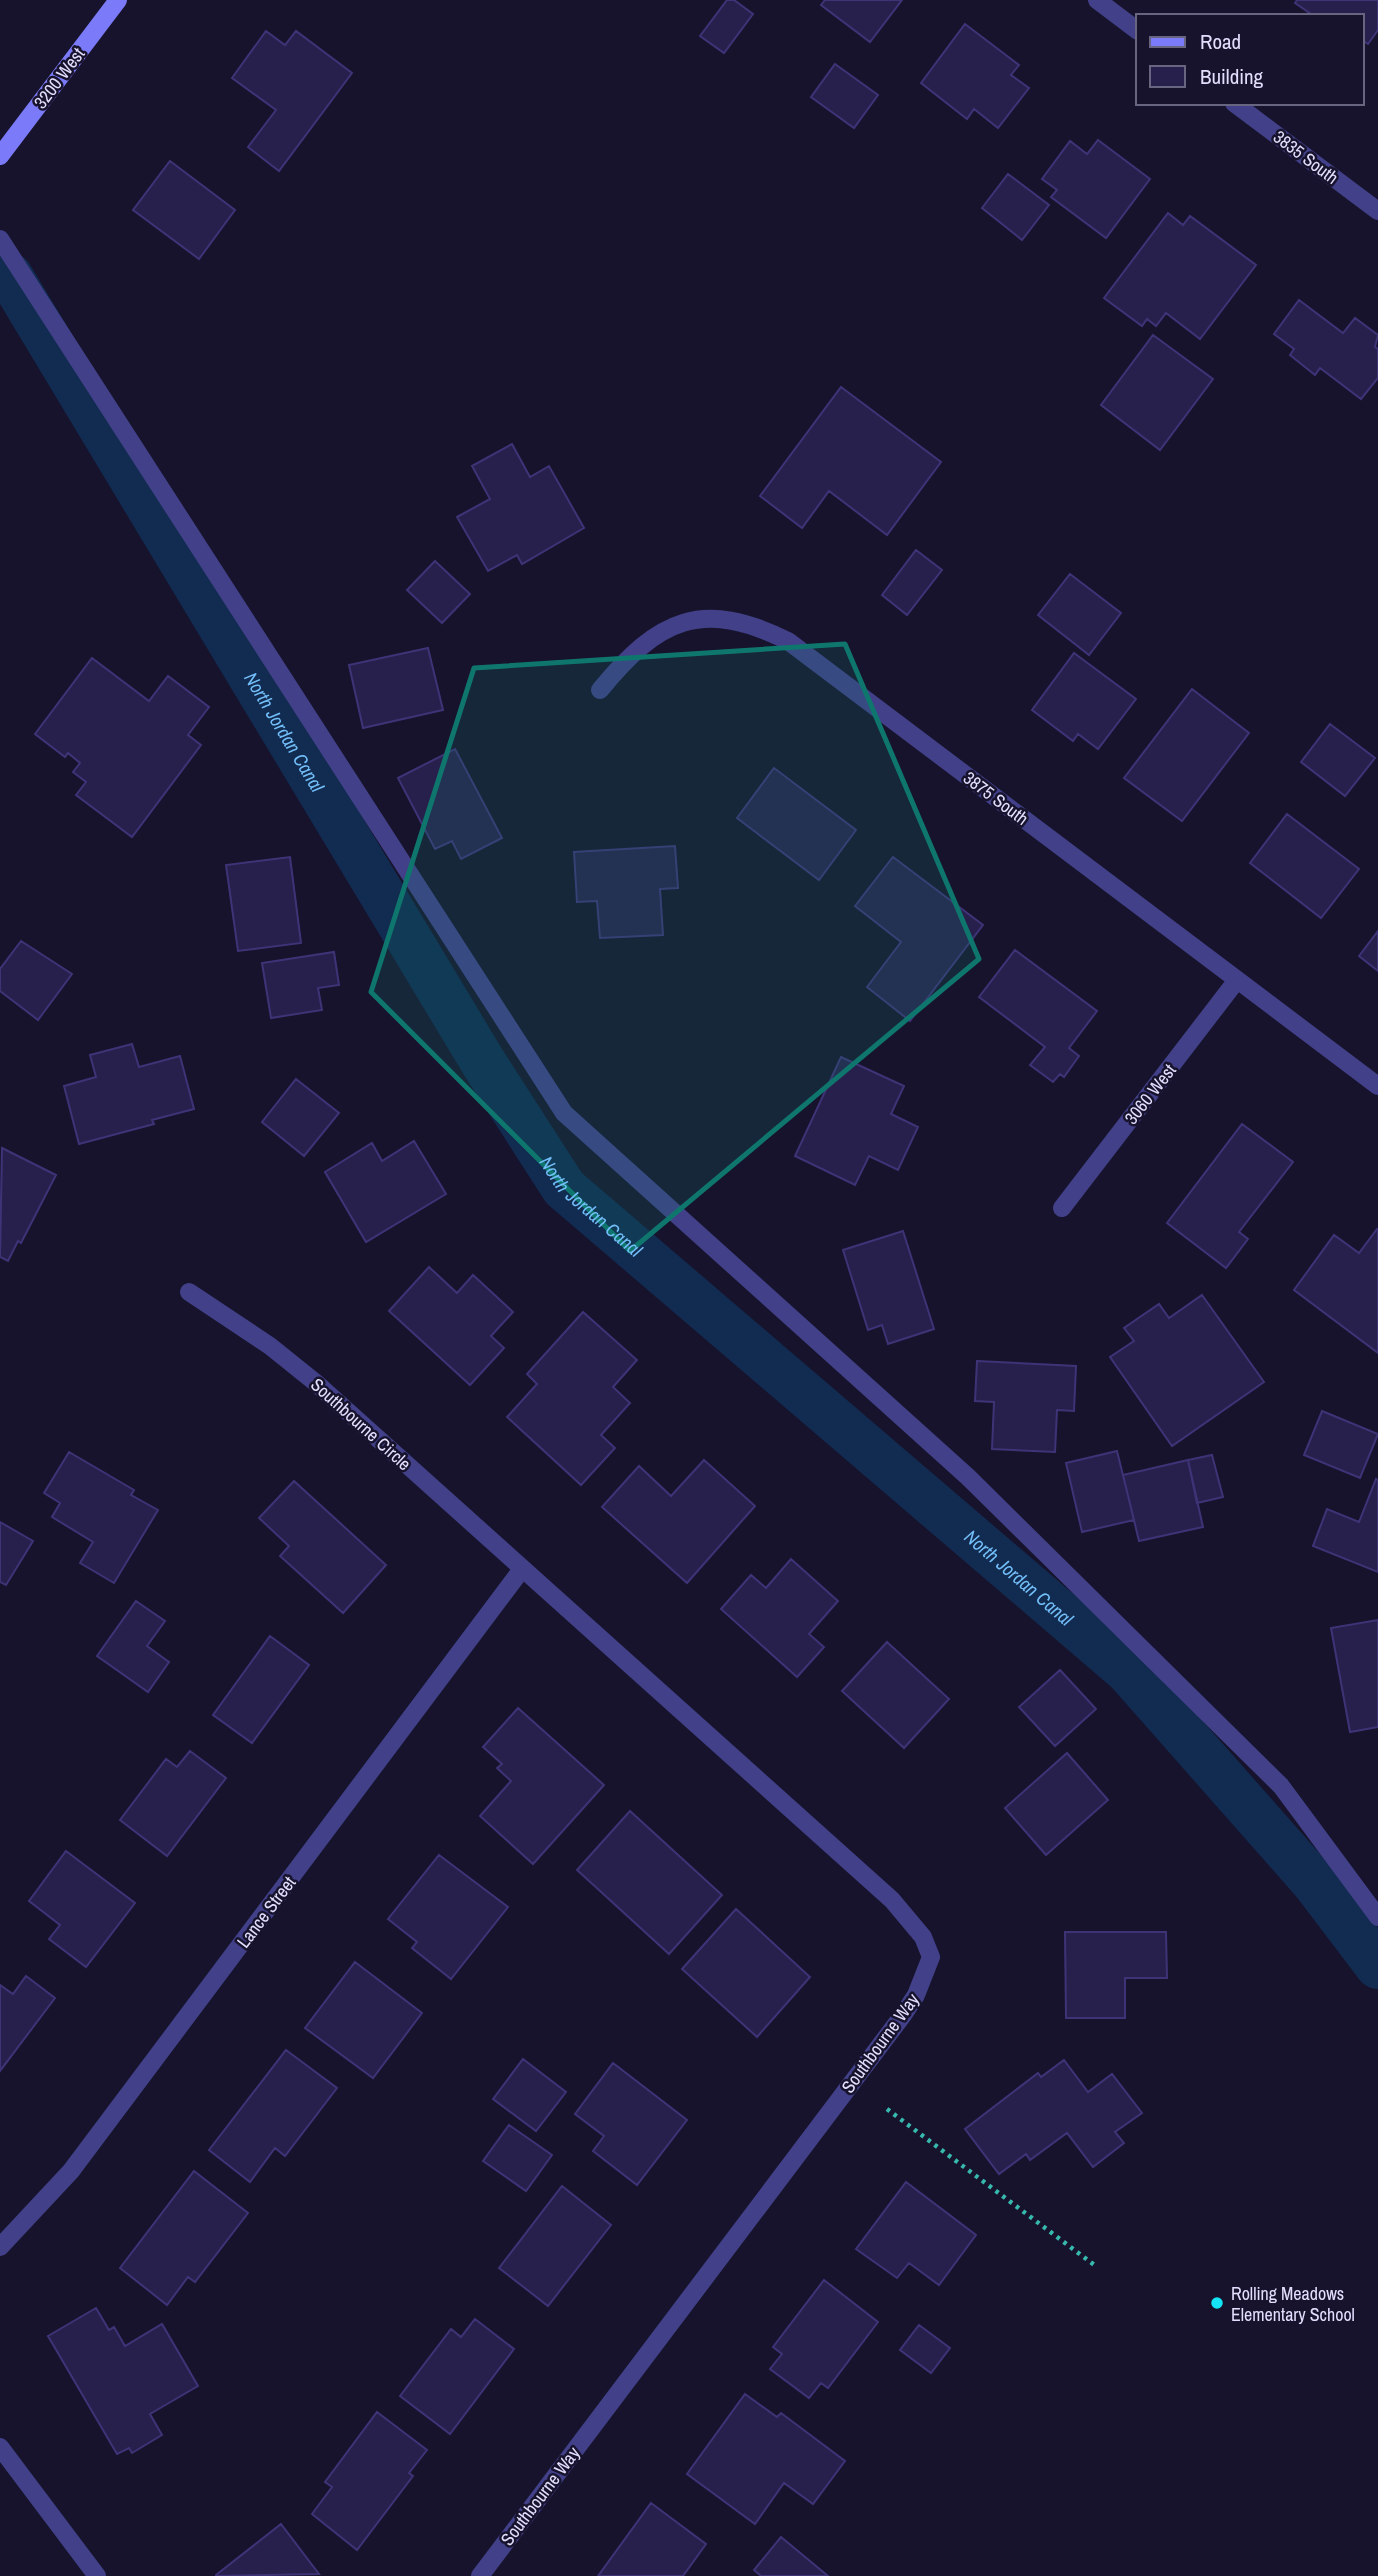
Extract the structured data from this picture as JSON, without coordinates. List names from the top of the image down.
{
  "streets": {
    "street": [
      "3200 West",
      "3835 South",
      "3875 South",
      "3060 West",
      "Southbourne Circle",
      "Lance Street",
      "Southbourne Way"
    ]
  },
  "crossings": [
    ["3875 South", "3060 West"],
    ["Southbourne Circle", "Lance Street"],
    ["Southbourne Circle", "Southbourne Way"],
    ["Lance Street", "Southbourne Way"]
  ],
  "water": ["North Jordan Canal"],
  "places": ["Rolling Meadows Elementary School"],
  "legend": ["Road", "Building"]
}
